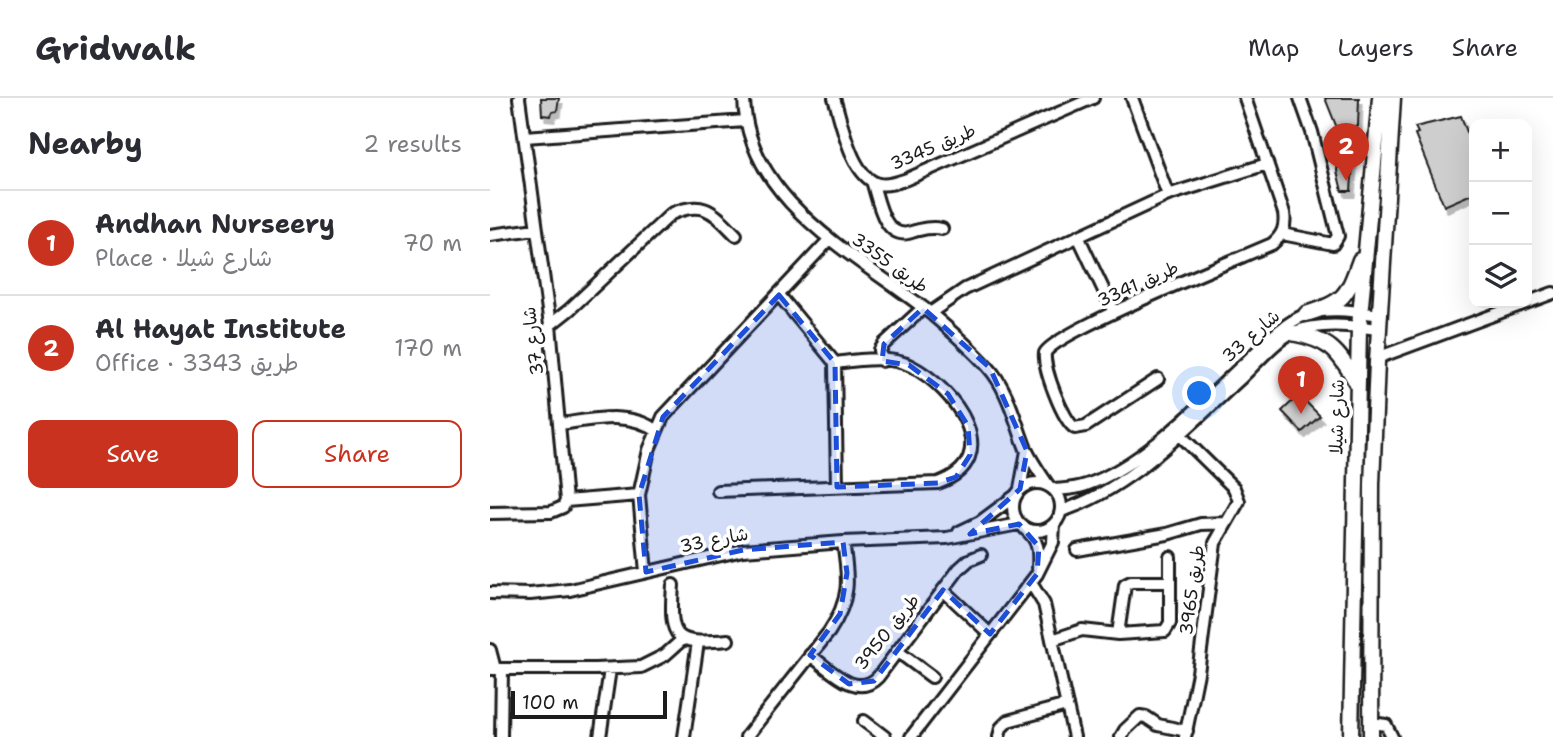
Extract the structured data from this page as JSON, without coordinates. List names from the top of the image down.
{
  "streets": {
    "main road": ["شارع شيلا"],
    "street": [
      "طريق 3345",
      "طريق 3355",
      "طريق 3341",
      "شارع 33",
      "شارع 37",
      "طريق 3965",
      "طريق 3950"
    ]
  },
  "crossings": [
    ["طريق 3355", "شارع 33"],
    ["شارع 33", "شارع شيلا"],
    ["شارع 33", "طريق 3965"]
  ],
  "scale_bar": "100 m",
  "page": {
    "header": "Gridwalk",
    "nav": ["Map", "Layers", "Share"],
    "heading": ["Nearby", "2 results"],
    "map_buttons": ["+", "−"],
    "pins": ["2", "1"],
    "list": [
      {
        "mark": "1",
        "name": "Andhan Nurseery",
        "note": "Place · شارع شيلا",
        "value": "70 m"
      },
      {
        "mark": "2",
        "name": "Al Hayat Institute",
        "note": "Office · طريق 3343",
        "value": "170 m"
      }
    ],
    "buttons": ["Save", "Share"],
    "scale": "100 m"
  }
}
